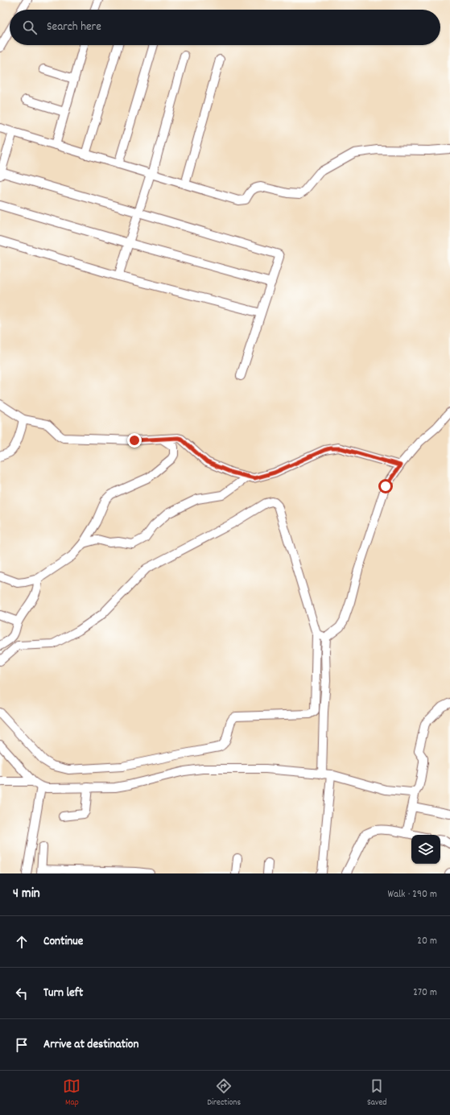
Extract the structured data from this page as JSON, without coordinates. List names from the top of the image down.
{
  "page": {
    "search": "Search here",
    "heading": ["4 min", "Walk · 290 m"],
    "list": [
      ["Continue", "20 m"],
      ["Turn left", "270 m"],
      "Arrive at destination"
    ],
    "nav": ["Map", "Directions", "Saved"]
  }
}
